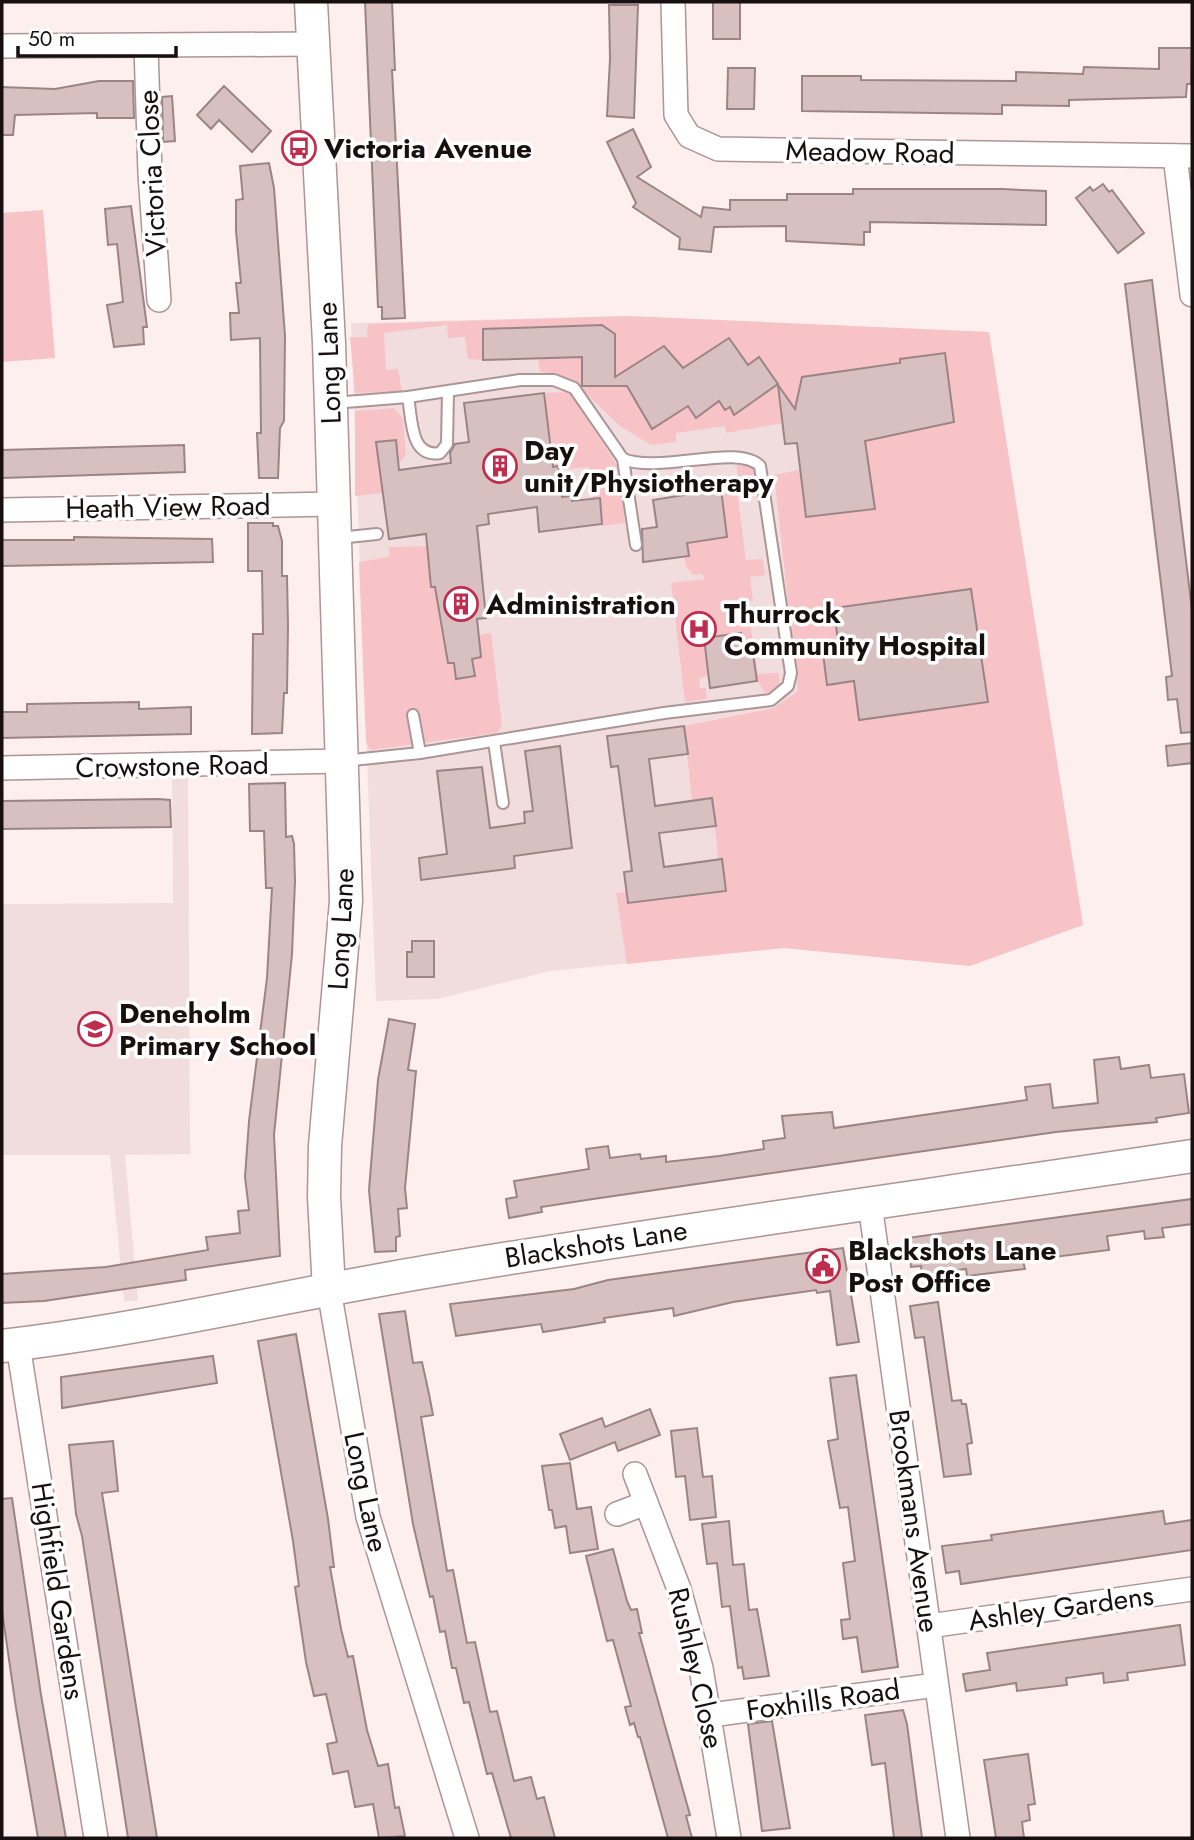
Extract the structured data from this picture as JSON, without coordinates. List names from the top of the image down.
{
  "streets": {
    "street": [
      "Meadow Road",
      "Victoria Close",
      "Long Lane",
      "Heath View Road",
      "Crowstone Road",
      "Blackshots Lane",
      "Brookmans Avenue",
      "Highfield Gardens",
      "Ashley Gardens",
      "Rushley Close",
      "Foxhills Road"
    ]
  },
  "crossings": [
    ["Long Lane", "Heath View Road"],
    ["Long Lane", "Crowstone Road"],
    ["Long Lane", "Blackshots Lane"],
    ["Blackshots Lane", "Brookmans Avenue"],
    ["Blackshots Lane", "Highfield Gardens"],
    ["Brookmans Avenue", "Ashley Gardens"],
    ["Brookmans Avenue", "Foxhills Road"],
    ["Rushley Close", "Foxhills Road"]
  ],
  "places": {
    "bus stop": ["Victoria Avenue"],
    "building": ["Day unit/Physiotherapy", "Administration"],
    "hospital": ["Thurrock Community Hospital"],
    "school or university": ["Deneholm Primary School"],
    "public building": ["Blackshots Lane Post Office"]
  },
  "scale_bar": "50 m"
}
